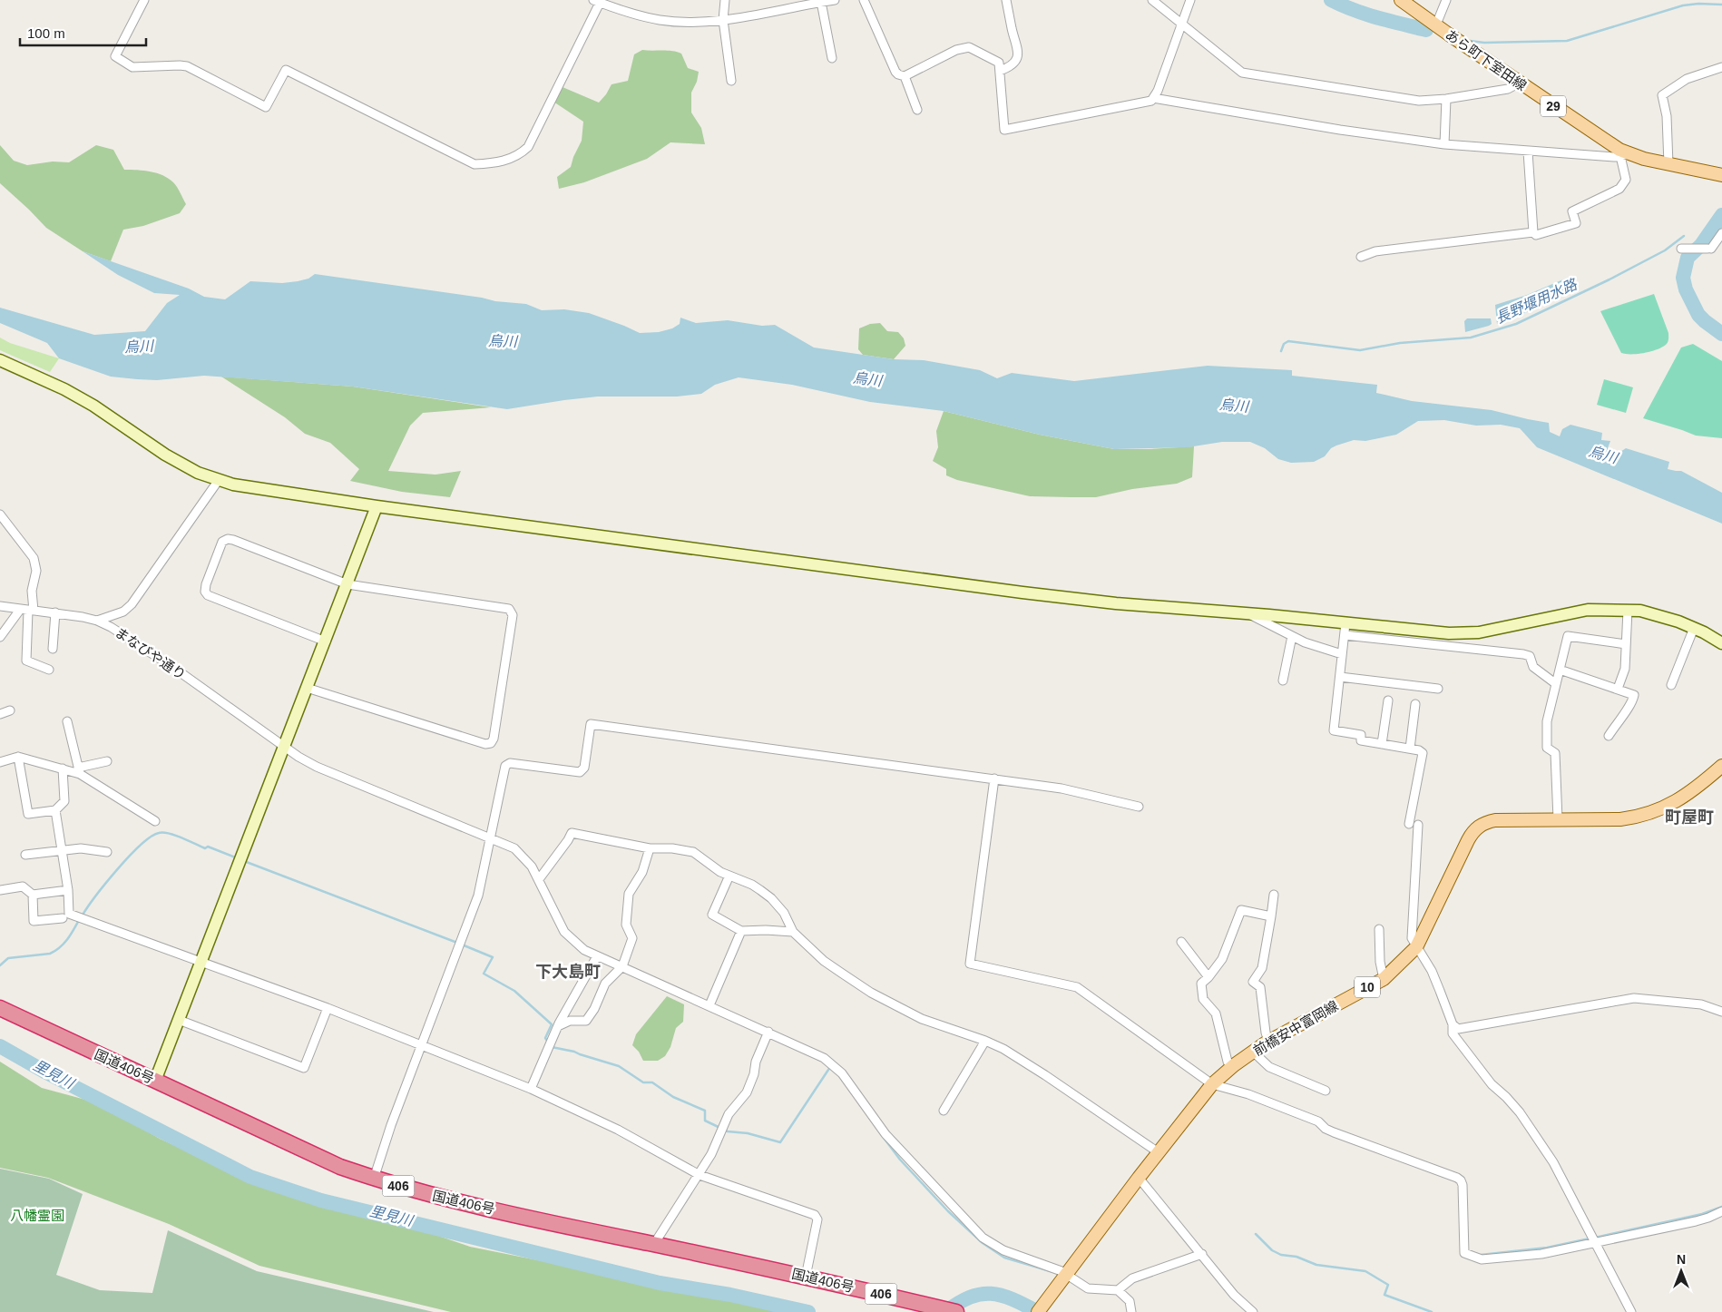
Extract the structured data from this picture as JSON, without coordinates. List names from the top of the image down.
{
  "streets": {
    "highway": ["国道406号", "406"],
    "main road": [
      "あら町下室田線",
      "29",
      "10",
      "前橋安中富岡線"
    ],
    "street": ["まなびや通り"]
  },
  "crossings": [
    ["まなびや通り", "前橋安中富岡線"]
  ],
  "districts": ["町屋町", "下大島町"],
  "water": ["長野堰用水路", "烏川", "里見川"],
  "parks": ["八幡霊園"],
  "scale_bar": "100 m",
  "north": "top"
}
